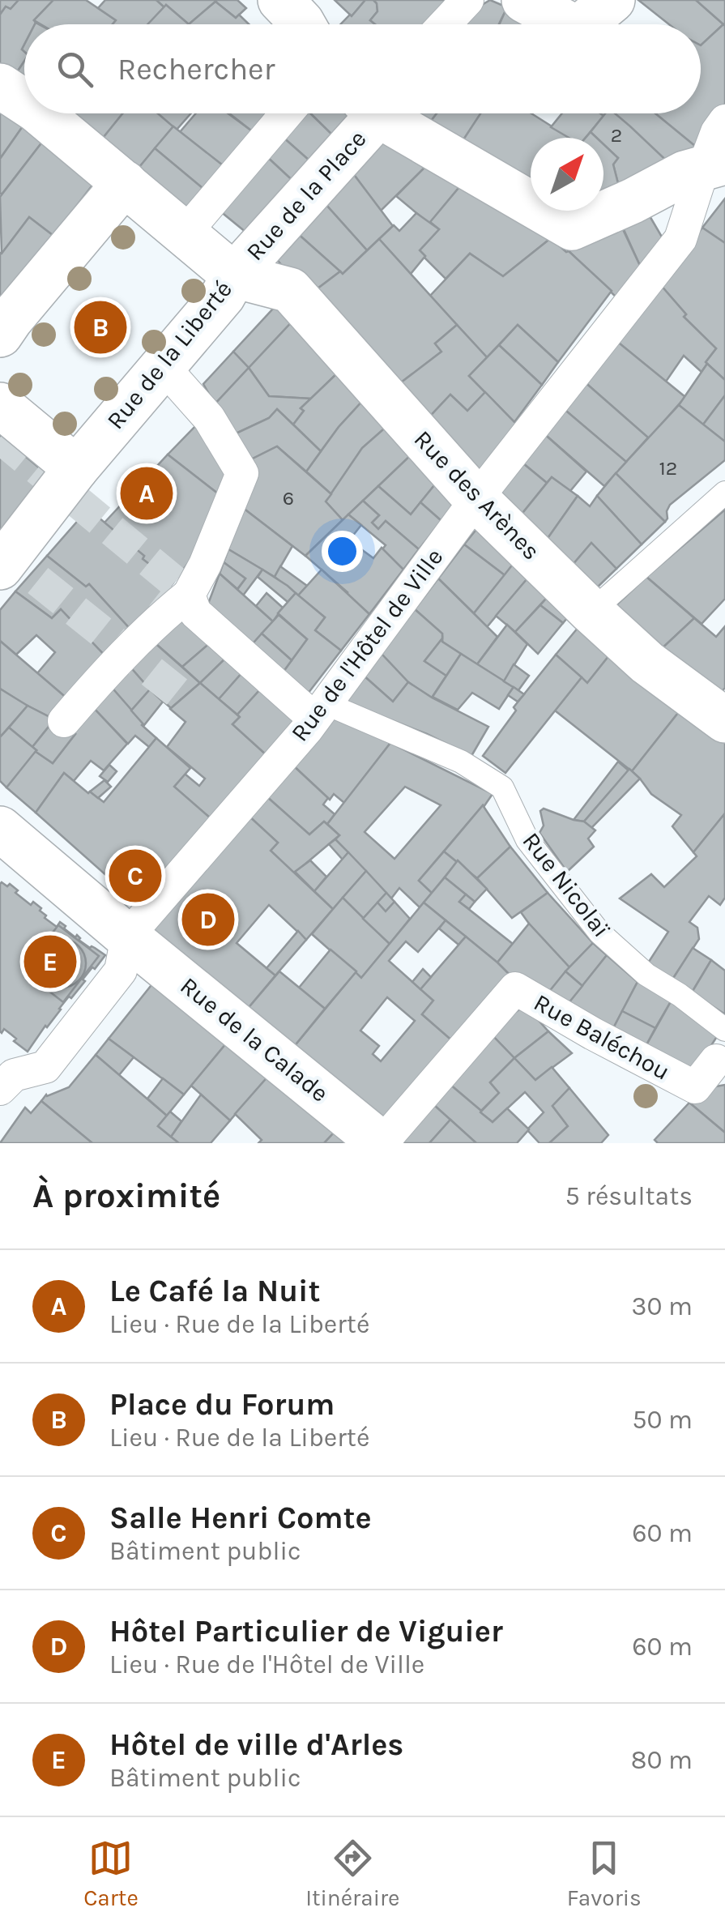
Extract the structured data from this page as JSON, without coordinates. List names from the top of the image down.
{
  "streets": {
    "street": [
      "Rue de la Place",
      "Rue de la Liberté",
      "Rue des Arènes",
      "Rue de l'Hôtel de Ville",
      "Rue Baléchou",
      "Rue de la Calade"
    ],
    "lane": ["Rue Nicolaï"]
  },
  "crossings": [
    ["Rue de la Place", "Rue de la Liberté"],
    ["Rue de la Place", "Rue des Arènes"],
    ["Rue de la Liberté", "Rue des Arènes"],
    ["Rue des Arènes", "Rue de l'Hôtel de Ville"],
    ["Rue de l'Hôtel de Ville", "Rue Nicolaï"],
    ["Rue de l'Hôtel de Ville", "Rue de la Calade"],
    ["Rue Baléchou", "Rue de la Calade"]
  ],
  "house_numbers": ["2", "12", "6"],
  "north": "top right",
  "page": {
    "search": "Rechercher",
    "pins": [
      "B",
      "A",
      "C",
      "D",
      "E"
    ],
    "heading": ["À proximité", "5 résultats"],
    "list": [
      {
        "mark": "A",
        "name": "Le Café la Nuit",
        "note": "Lieu · Rue de la Liberté",
        "value": "30 m"
      },
      {
        "mark": "B",
        "name": "Place du Forum",
        "note": "Lieu · Rue de la Liberté",
        "value": "50 m"
      },
      {
        "mark": "C",
        "name": "Salle Henri Comte",
        "note": "Bâtiment public",
        "value": "60 m"
      },
      {
        "mark": "D",
        "name": "Hôtel Particulier de Viguier",
        "note": "Lieu · Rue de l'Hôtel de Ville",
        "value": "60 m"
      },
      {
        "mark": "E",
        "name": "Hôtel de ville d'Arles",
        "note": "Bâtiment public",
        "value": "80 m"
      }
    ],
    "nav": ["Carte", "Itinéraire", "Favoris"]
  }
}
